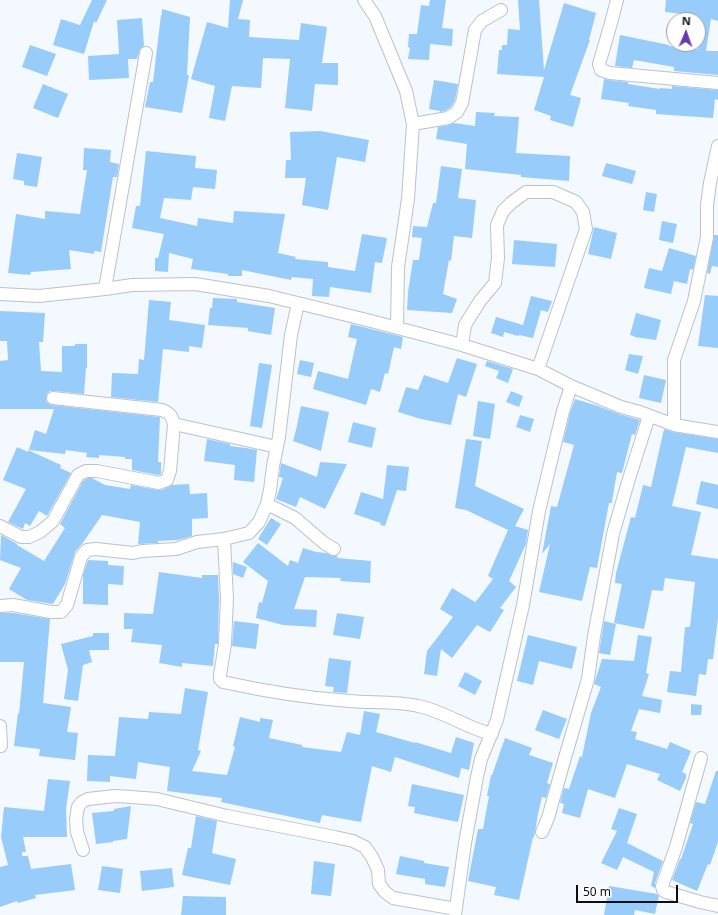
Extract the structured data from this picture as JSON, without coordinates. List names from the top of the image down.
{
  "scale_bar": "50 m",
  "north": "top"
}
